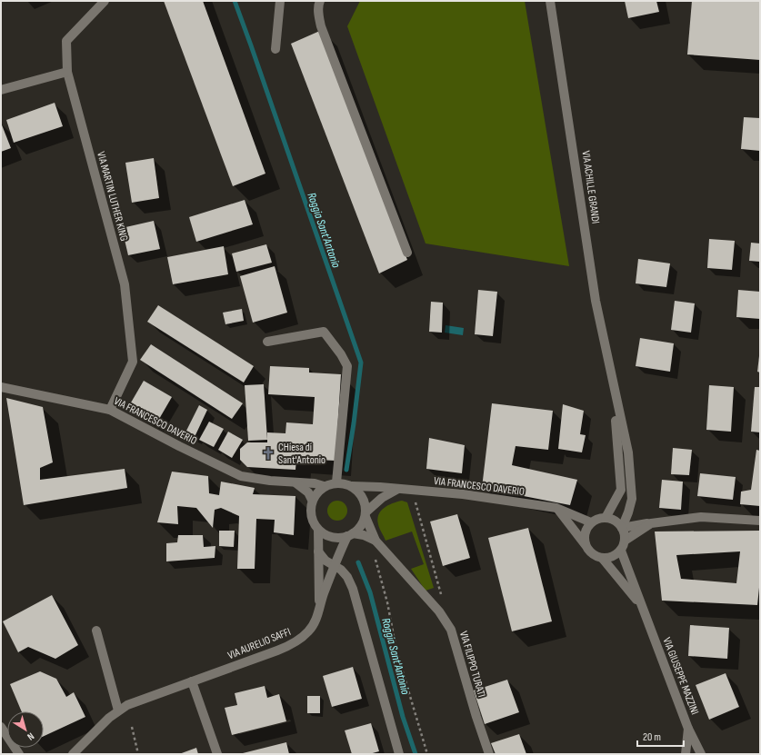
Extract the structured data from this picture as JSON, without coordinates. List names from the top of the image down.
{
  "streets": {
    "street": [
      "VIA ACHILLE GRANDI",
      "VIA MARTIN LUTHER KING",
      "VIA FRANCESCO DAVERIO",
      "VIA AURELIO SAFFI",
      "VIA FILIPPO TURATI",
      "VIA GIUSEPPE MAZZINI"
    ]
  },
  "crossings": [
    ["VIA ACHILLE GRANDI", "VIA FRANCESCO DAVERIO"],
    ["VIA ACHILLE GRANDI", "VIA GIUSEPPE MAZZINI"],
    ["VIA MARTIN LUTHER KING", "VIA FRANCESCO DAVERIO"],
    ["VIA FRANCESCO DAVERIO", "VIA AURELIO SAFFI"],
    ["VIA FRANCESCO DAVERIO", "VIA FILIPPO TURATI"],
    ["VIA FRANCESCO DAVERIO", "VIA GIUSEPPE MAZZINI"],
    ["VIA AURELIO SAFFI", "VIA FILIPPO TURATI"]
  ],
  "water": ["Roggia Sant'Antonio"],
  "places": {
    "church": ["CHiesa di Sant'Antonio"]
  },
  "scale_bar": "20 m",
  "north": "bottom right"
}
